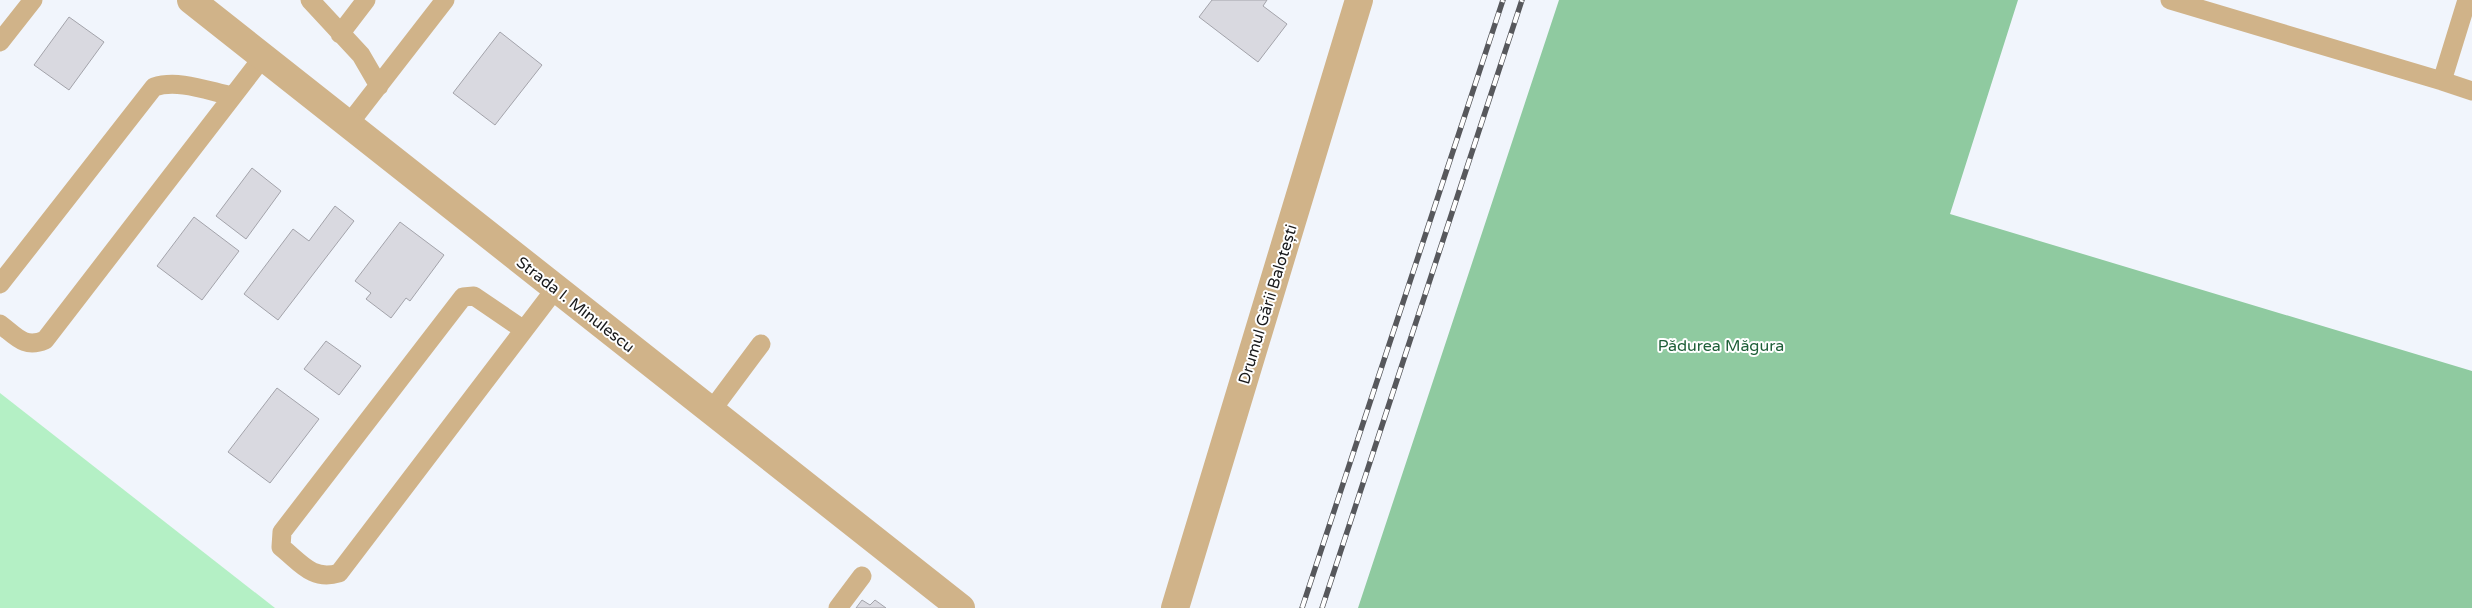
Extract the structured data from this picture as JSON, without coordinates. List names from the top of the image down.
{
  "streets": {
    "street": ["Strada I. Minulescu", "Drumul Gării Balotești"]
  },
  "parks": ["Pădurea Măgura"]
}
